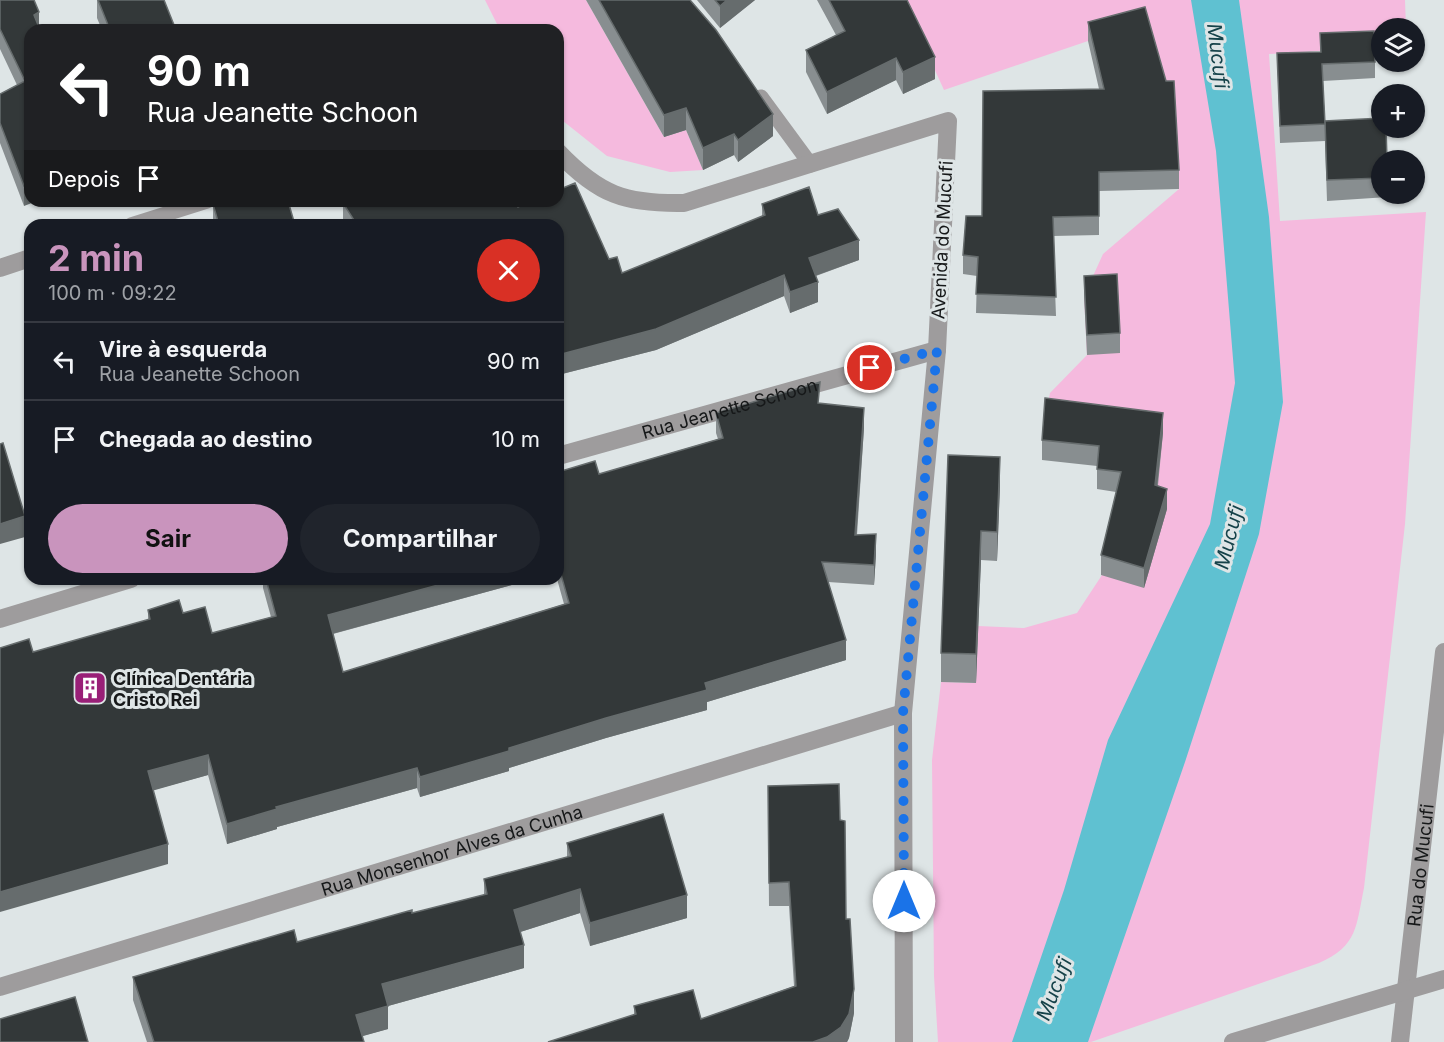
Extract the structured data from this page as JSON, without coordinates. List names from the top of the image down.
{
  "streets": {
    "street": [
      "Avenida do Mucufi",
      "Rua Jeanette Schoon",
      "Rua Monsenhor Alves da Cunha",
      "Rua do Mucufi"
    ]
  },
  "crossings": [
    ["Avenida do Mucufi", "Rua Jeanette Schoon"],
    ["Avenida do Mucufi", "Rua Monsenhor Alves da Cunha"]
  ],
  "water": ["Mucufi"],
  "places": {
    "building": ["Clínica Dentária Cristo Rei"]
  },
  "page": {
    "map_buttons": ["+", "−"],
    "turn": ["90 m", "Rua Jeanette Schoon"],
    "then": "Depois",
    "heading": ["2 min", "100 m · 09:22"],
    "list": [
      {
        "name": "Vire à esquerda",
        "note": "Rua Jeanette Schoon",
        "value": "90 m"
      },
      {
        "name": "Chegada ao destino",
        "value": "10 m"
      }
    ],
    "buttons": ["Sair", "Compartilhar"]
  }
}
